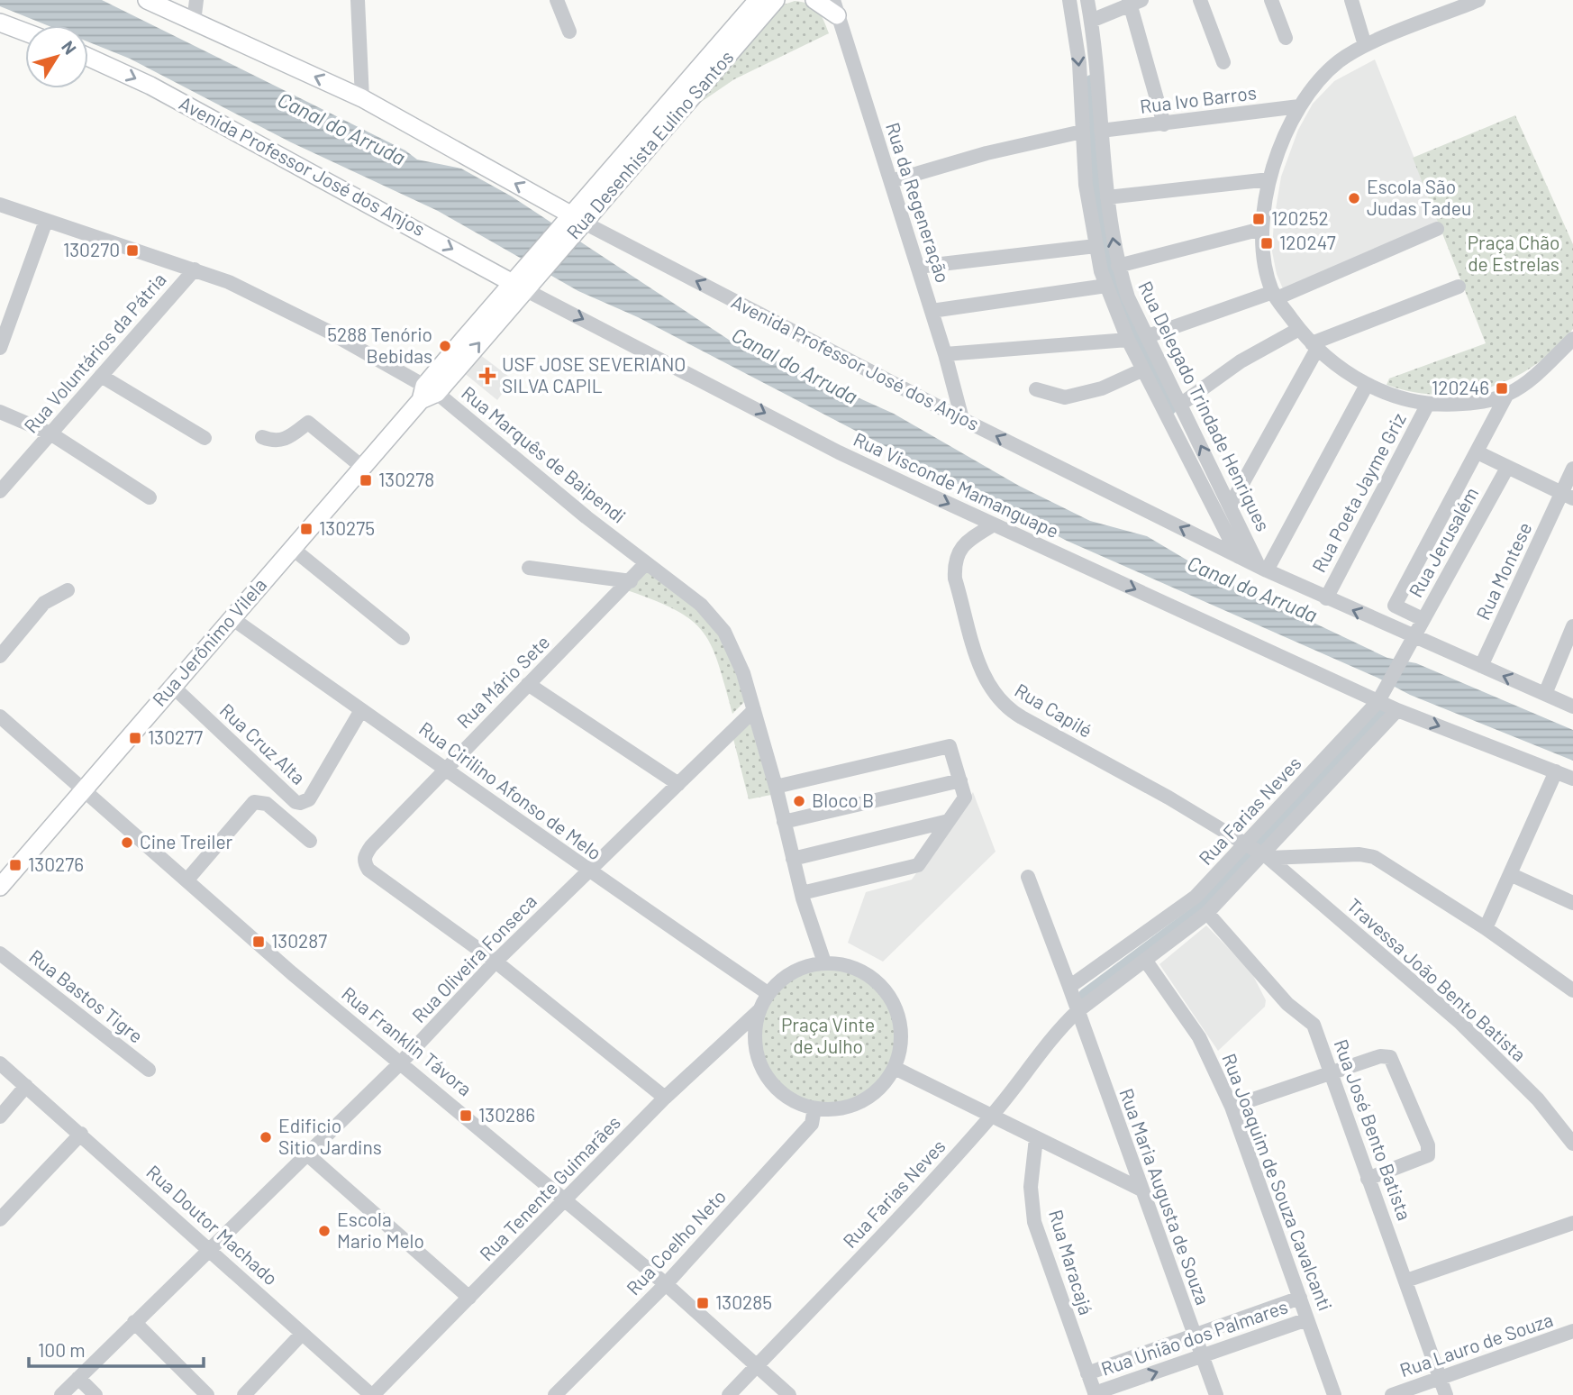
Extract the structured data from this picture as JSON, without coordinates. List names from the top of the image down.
{
  "streets": {
    "main road": ["Rua Desenhista Eulino Santos", "Avenida Professor José dos Anjos", "Rua Jerônimo Vilela"],
    "street": [
      "Rua Ivo Barros",
      "Rua da Regeneração",
      "Rua Voluntários da Pátria",
      "Rua Delegado Trindade Henriques",
      "Rua Marquês de Baipendi",
      "Rua Visconde Mamanguape",
      "Rua Poeta Jayme Griz",
      "Rua Jerusalém",
      "Rua Montese",
      "Rua Mário Sete",
      "Rua Capilé",
      "Rua Cruz Alta",
      "Rua Cirilino Afonso de Melo",
      "Rua Farias Neves",
      "Rua Oliveira Fonseca",
      "Travessa João Bento Batista",
      "Rua Bastos Tigre",
      "Rua Franklin Távora",
      "Rua José Bento Batista",
      "Rua Joaquim de Souza Cavalcanti",
      "Rua Tenente Guimarães",
      "Rua Maria Augusta de Souza",
      "Rua Doutor Machado",
      "Rua Coelho Neto",
      "Rua Maracajá",
      "Rua União dos Palmares",
      "Rua Lauro de Souza"
    ]
  },
  "crossings": [
    ["Rua Ivo Barros", "Rua Delegado Trindade Henriques"],
    ["Rua Desenhista Eulino Santos", "Avenida Professor José dos Anjos"],
    ["Rua Desenhista Eulino Santos", "Rua Visconde Mamanguape"],
    ["Rua Desenhista Eulino Santos", "Rua Jerônimo Vilela"],
    ["Avenida Professor José dos Anjos", "Rua da Regeneração"],
    ["Avenida Professor José dos Anjos", "Rua Delegado Trindade Henriques"],
    ["Avenida Professor José dos Anjos", "Rua Visconde Mamanguape"],
    ["Avenida Professor José dos Anjos", "Rua Poeta Jayme Griz"],
    ["Avenida Professor José dos Anjos", "Rua Jerusalém"],
    ["Avenida Professor José dos Anjos", "Rua Montese"],
    ["Avenida Professor José dos Anjos", "Rua Jerônimo Vilela"],
    ["Rua Voluntários da Pátria", "Rua Marquês de Baipendi"],
    ["Rua Marquês de Baipendi", "Rua Jerônimo Vilela"],
    ["Rua Marquês de Baipendi", "Rua Mário Sete"],
    ["Rua Marquês de Baipendi", "Rua Cirilino Afonso de Melo"],
    ["Rua Marquês de Baipendi", "Rua Oliveira Fonseca"],
    ["Rua Marquês de Baipendi", "Rua Tenente Guimarães"],
    ["Rua Marquês de Baipendi", "Rua Coelho Neto"],
    ["Rua Visconde Mamanguape", "Rua Jerônimo Vilela"],
    ["Rua Visconde Mamanguape", "Rua Capilé"],
    ["Rua Visconde Mamanguape", "Rua Farias Neves"],
    ["Rua Jerônimo Vilela", "Rua Cruz Alta"],
    ["Rua Jerônimo Vilela", "Rua Cirilino Afonso de Melo"],
    ["Rua Jerônimo Vilela", "Rua Franklin Távora"],
    ["Rua Mário Sete", "Rua Cirilino Afonso de Melo"],
    ["Rua Mário Sete", "Rua Oliveira Fonseca"],
    ["Rua Capilé", "Rua Farias Neves"],
    ["Rua Capilé", "Travessa João Bento Batista"],
    ["Rua Cruz Alta", "Rua Cirilino Afonso de Melo"],
    ["Rua Cirilino Afonso de Melo", "Rua Oliveira Fonseca"],
    ["Rua Cirilino Afonso de Melo", "Rua Tenente Guimarães"],
    ["Rua Cirilino Afonso de Melo", "Rua Coelho Neto"],
    ["Rua Farias Neves", "Travessa João Bento Batista"],
    ["Rua Farias Neves", "Rua Franklin Távora"],
    ["Rua Farias Neves", "Rua José Bento Batista"],
    ["Rua Farias Neves", "Rua Joaquim de Souza Cavalcanti"],
    ["Rua Farias Neves", "Rua Maria Augusta de Souza"],
    ["Rua Oliveira Fonseca", "Rua Franklin Távora"],
    ["Rua Oliveira Fonseca", "Rua Doutor Machado"],
    ["Rua Franklin Távora", "Rua Tenente Guimarães"],
    ["Rua Franklin Távora", "Rua Coelho Neto"],
    ["Rua José Bento Batista", "Rua Lauro de Souza"],
    ["Rua Joaquim de Souza Cavalcanti", "Rua União dos Palmares"],
    ["Rua Tenente Guimarães", "Rua Doutor Machado"],
    ["Rua Tenente Guimarães", "Rua Coelho Neto"],
    ["Rua Maria Augusta de Souza", "Rua União dos Palmares"],
    ["Rua Maracajá", "Rua União dos Palmares"]
  ],
  "one_way": ["Rua Visconde Mamanguape"],
  "water": ["Canal do Arruda"],
  "parks": ["Praça Chão de Estrelas", "Praça Vinte de Julho"],
  "places": {
    "other": [
      "Escola São Judas Tadeu",
      "5288 Tenório Bebidas",
      "Bloco B",
      "Cine Treiler",
      "Edificio Sitio Jardins",
      "Escola Mario Melo"
    ],
    "transit": [
      "120252",
      "120247",
      "130270",
      "120246",
      "130278",
      "130275",
      "130277",
      "130276",
      "130287",
      "130286",
      "130285"
    ],
    "health": ["USF JOSE SEVERIANO SILVA CAPIL"]
  },
  "scale_bar": "100 m",
  "north": "top right"
}
